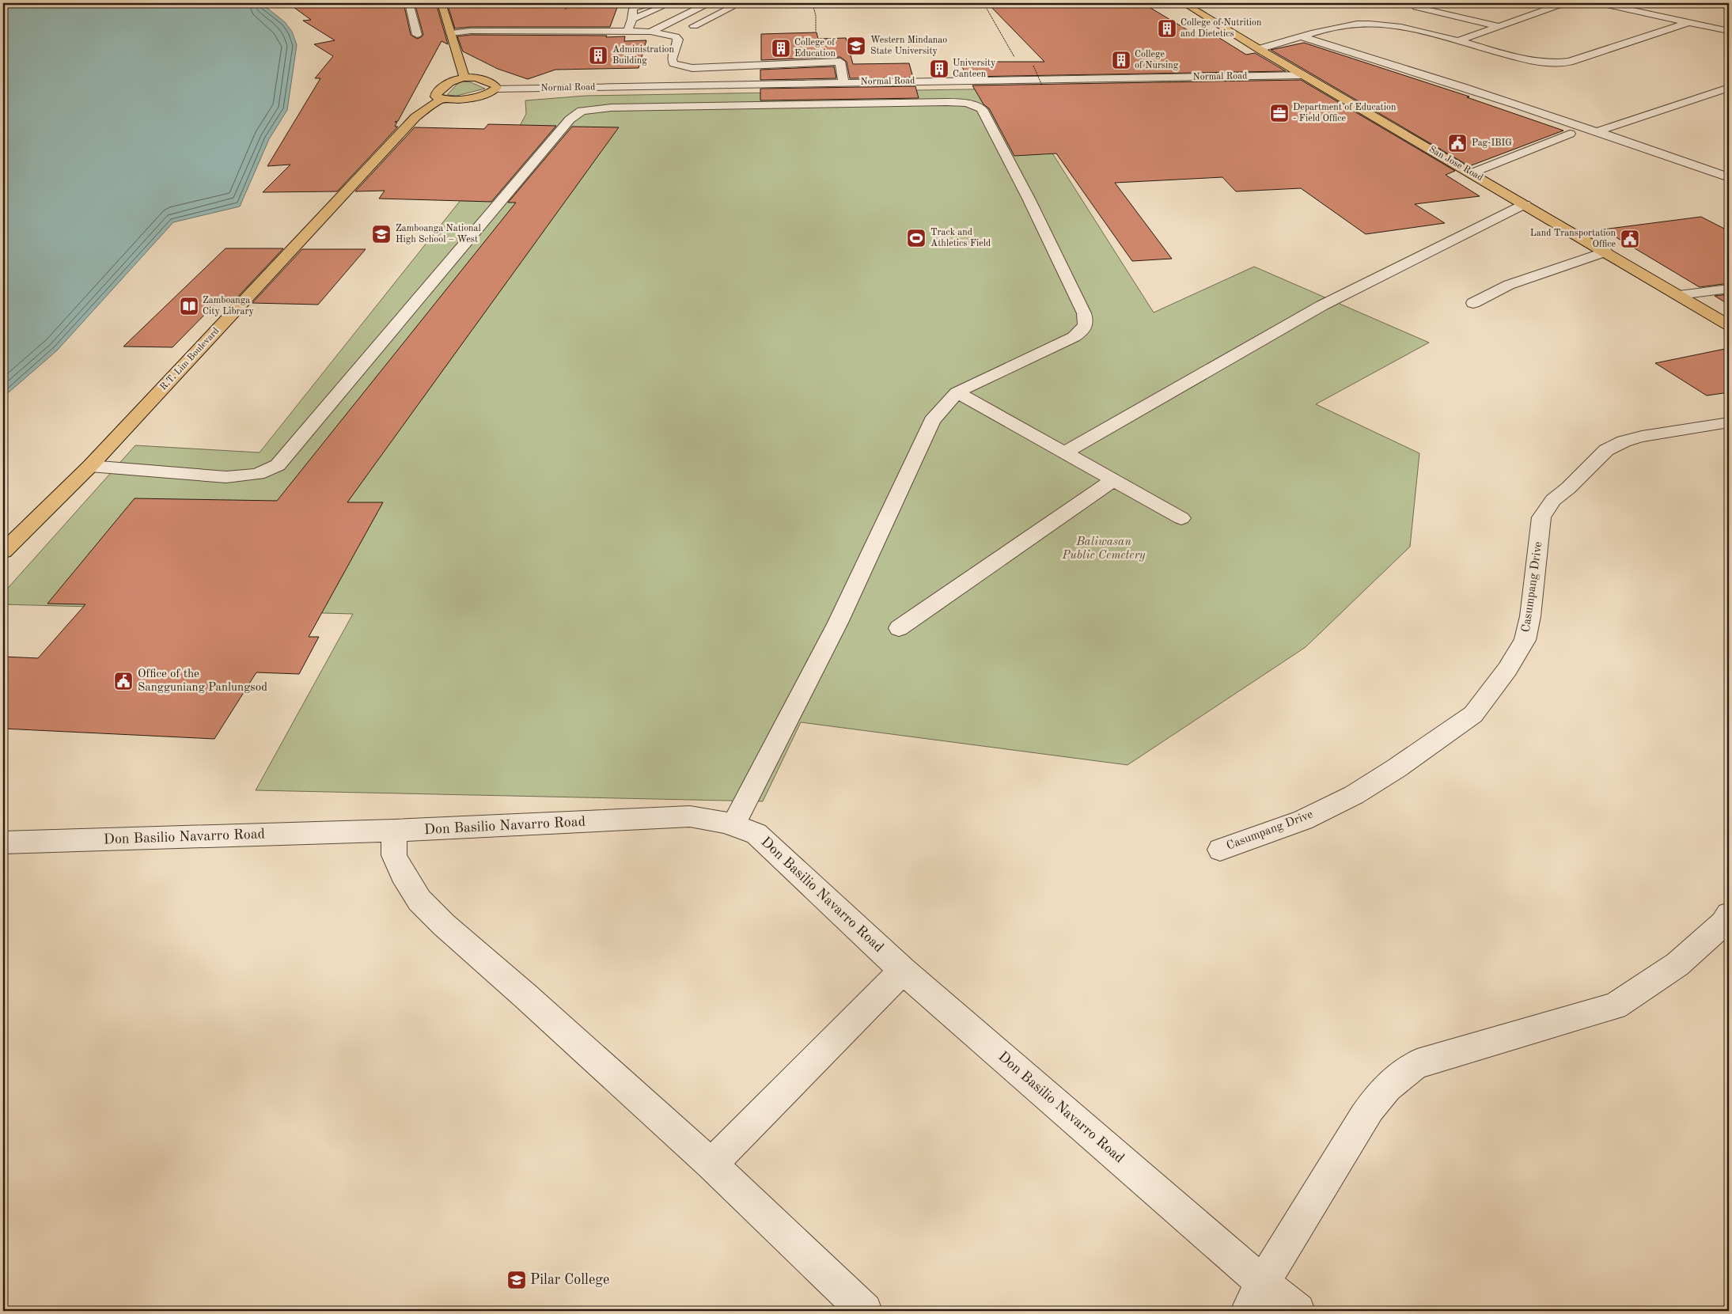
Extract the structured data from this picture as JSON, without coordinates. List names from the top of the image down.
{
  "streets": {
    "main road": ["San Jose Road", "R.T. Lim Boulevard"],
    "street": ["Normal Road", "Casumpang Drive", "Don Basilio Navarro Road"]
  },
  "crossings": [
    ["Normal Road", "San Jose Road"]
  ],
  "parks": ["Baliwasan Public Cemetery"],
  "places": {
    "building": [
      "College of Nutrition and Dietetics",
      "College of Education",
      "Administration Building",
      "College of Nursing",
      "University Canteen"
    ],
    "school or university": ["Western Mindanao State University", "Zamboanga National High School – West", "Pilar College"],
    "office": ["Department of Education - Field Office"],
    "public building": ["Pag-IBIG", "Land Transportation Office", "Office of the Sangguniang Panlungsod"],
    "sports": ["Track and Athletics Field"],
    "library": ["Zamboanga City Library"]
  }
}
